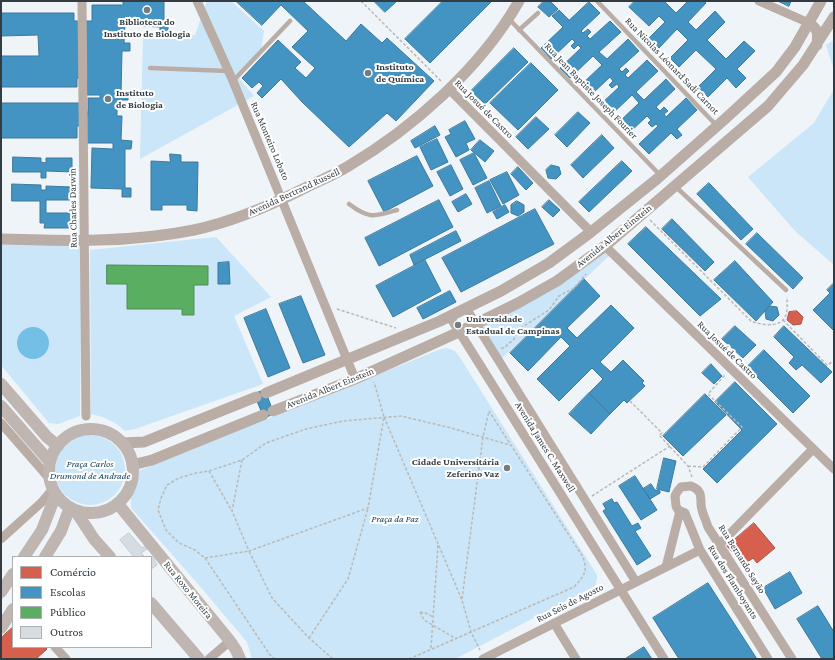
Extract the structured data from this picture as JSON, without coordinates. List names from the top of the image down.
{
  "streets": {
    "main road": ["Rua Roxo Moreira"],
    "street": [
      "Rua Josué de Castro",
      "Rua Monteiro Lobato",
      "Avenida Bertrand Russell",
      "Rua Charles Darwin",
      "Avenida Albert Einstein",
      "Avenida James C. Maxwell",
      "Rua Bernardo Sayão",
      "Rua dos Flamboyants",
      "Rua Seis de Agosto"
    ],
    "lane": ["Rua Nicolas Léonard Sadi Carnot", "Rua Jean Baptiste Joseph Fourier"]
  },
  "crossings": [
    ["Rua Nicolas Léonard Sadi Carnot", "Avenida Albert Einstein"],
    ["Rua Jean Baptiste Joseph Fourier", "Avenida Bertrand Russell"],
    ["Rua Jean Baptiste Joseph Fourier", "Avenida Albert Einstein"],
    ["Rua Josué de Castro", "Avenida Bertrand Russell"],
    ["Rua Josué de Castro", "Avenida Albert Einstein"],
    ["Rua Monteiro Lobato", "Avenida Bertrand Russell"],
    ["Rua Monteiro Lobato", "Avenida Albert Einstein"],
    ["Avenida Bertrand Russell", "Rua Charles Darwin"],
    ["Avenida Albert Einstein", "Avenida James C. Maxwell"],
    ["Avenida Albert Einstein", "Rua Roxo Moreira"],
    ["Avenida James C. Maxwell", "Rua Seis de Agosto"],
    ["Rua dos Flamboyants", "Rua Seis de Agosto"]
  ],
  "parks": ["Praça Carlos Drumond de Andrade", "Praça da Paz"],
  "places": [
    "Biblioteca do Instituto de Biologia",
    "Instituto de Química",
    "Instituto de Biologia",
    "Universidade Estadual de Campinas",
    "Cidade Universitária Zeferino Vaz"
  ],
  "legend": [
    "Comércio",
    "Escolas",
    "Público",
    "Outros"
  ]
}
